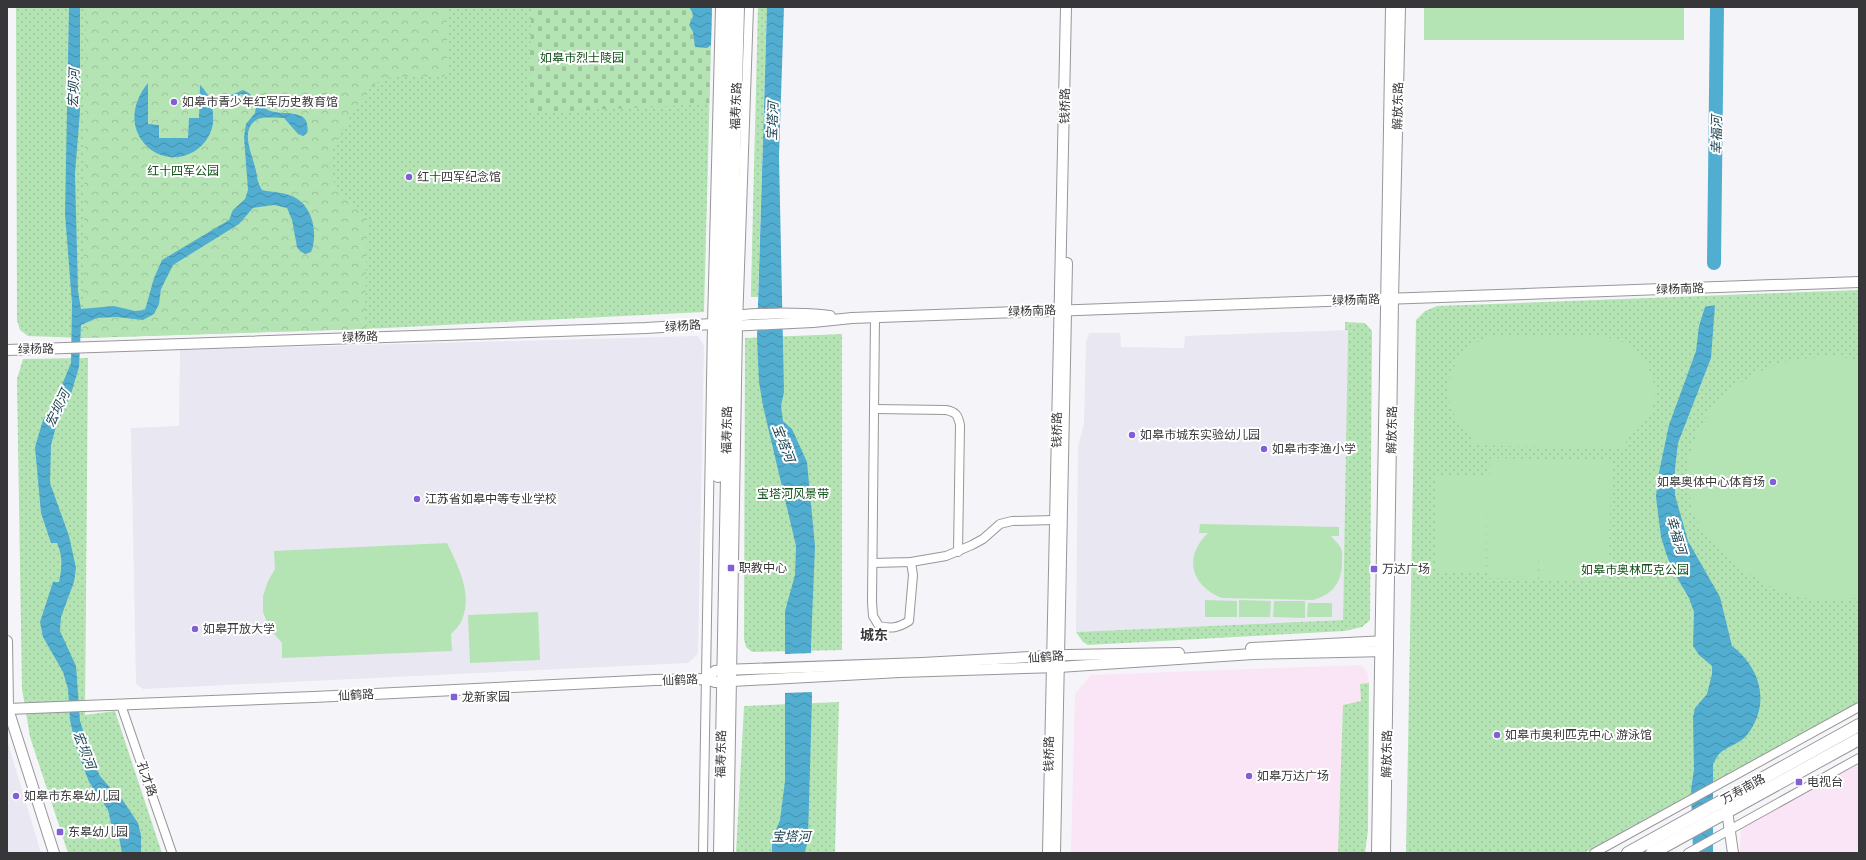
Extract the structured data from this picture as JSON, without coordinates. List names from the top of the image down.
{
  "streets": {
    "main road": ["福寿东路", "万寿南路"],
    "street": [
      "钱桥路",
      "解放东路",
      "绿杨南路",
      "绿杨路",
      "仙鹤路",
      "孔才路"
    ]
  },
  "crossings": [
    ["福寿东路", "绿杨南路"],
    ["福寿东路", "绿杨路"],
    ["福寿东路", "仙鹤路"],
    ["钱桥路", "绿杨南路"],
    ["钱桥路", "仙鹤路"],
    ["解放东路", "绿杨南路"],
    ["解放东路", "仙鹤路"],
    ["绿杨南路", "绿杨路"],
    ["仙鹤路", "孔才路"]
  ],
  "districts": ["城东"],
  "water": ["宏坝河", "宝塔河", "幸福河"],
  "parks": [
    "如皋市烈士陵园",
    "红十四军公园",
    "宝塔河风景带",
    "如皋市奥林匹克公园"
  ],
  "places": {
    "other": [
      "如皋市青少年红军历史教育馆",
      "红十四军纪念馆",
      "如皋市城东实验幼儿园",
      "如皋市李渔小学",
      "如皋奥体中心体育场",
      "江苏省如皋中等专业学校",
      "如皋开放大学",
      "如皋市奥利匹克中心 游泳馆",
      "如皋万达广场",
      "如皋市东皋幼儿园"
    ],
    "transit": [
      "职教中心",
      "万达广场",
      "龙新家园",
      "电视台",
      "东皋幼儿园"
    ]
  }
}
